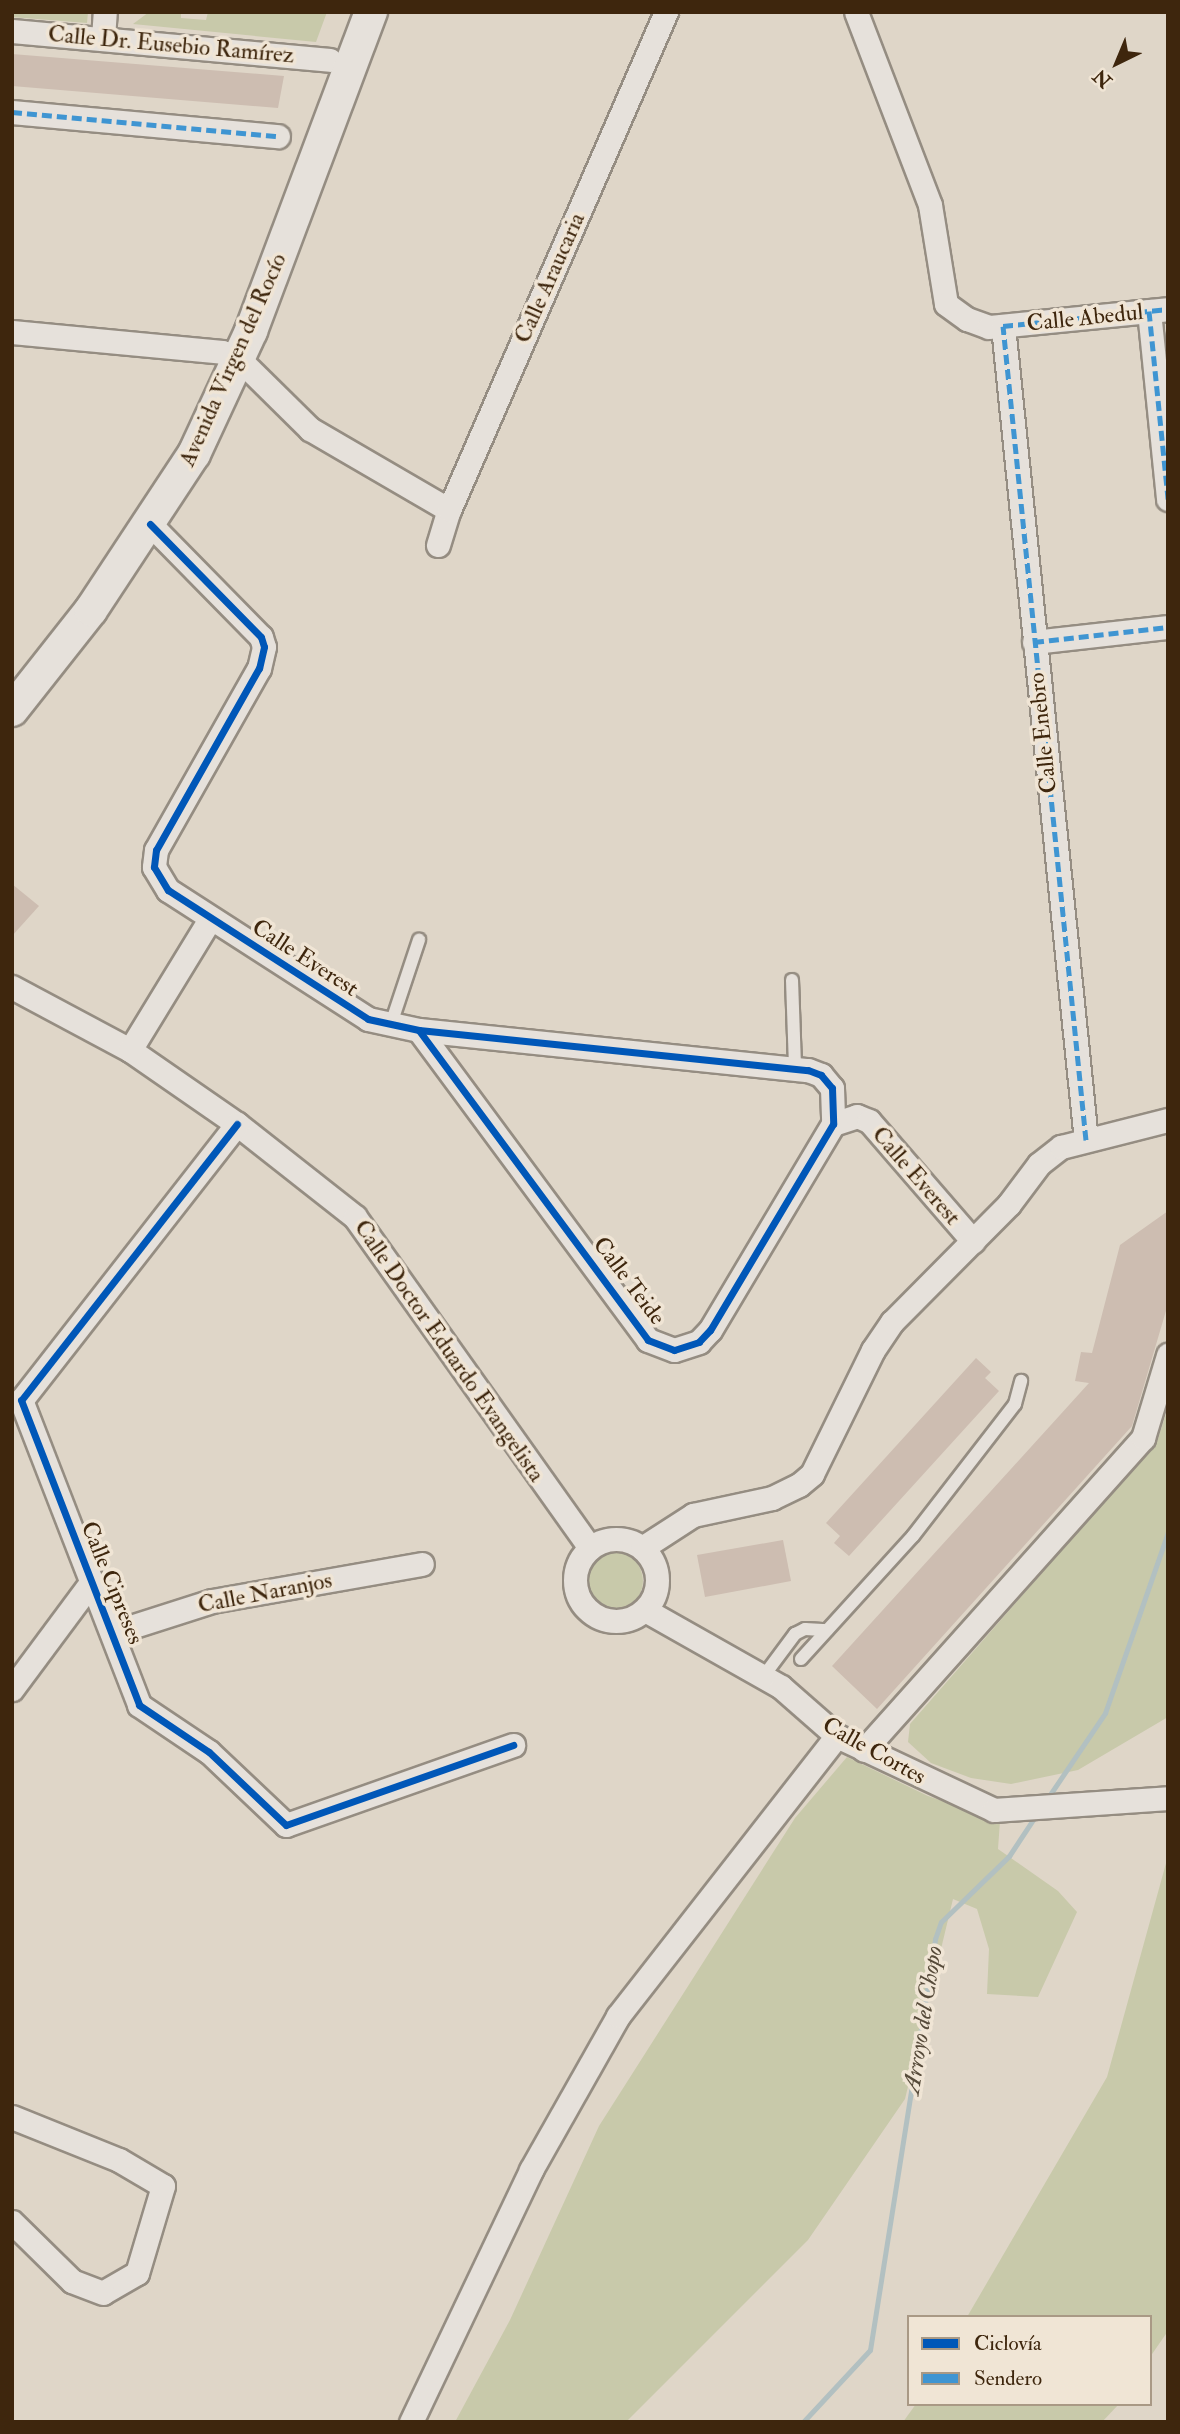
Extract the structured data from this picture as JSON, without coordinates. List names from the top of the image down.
{
  "streets": {
    "street": [
      "Calle Dr. Eusebio Ramírez",
      "Calle Araucaria",
      "Calle Abedul",
      "Avenida Virgen del Rocío",
      "Calle Enebro",
      "Calle Everest",
      "Calle Teide",
      "Calle Doctor Eduardo Evangelista",
      "Calle Cipreses",
      "Calle Naranjos",
      "Calle Cortes"
    ]
  },
  "crossings": [
    ["Calle Dr. Eusebio Ramírez", "Avenida Virgen del Rocío"],
    ["Calle Abedul", "Calle Enebro"],
    ["Avenida Virgen del Rocío", "Calle Everest"],
    ["Calle Everest", "Calle Teide"],
    ["Calle Doctor Eduardo Evangelista", "Calle Cipreses"],
    ["Calle Doctor Eduardo Evangelista", "Calle Cortes"],
    ["Calle Cipreses", "Calle Naranjos"]
  ],
  "water": ["Arroyo del Chopo"],
  "legend": ["Ciclovía", "Sendero"],
  "north": "bottom left"
}
